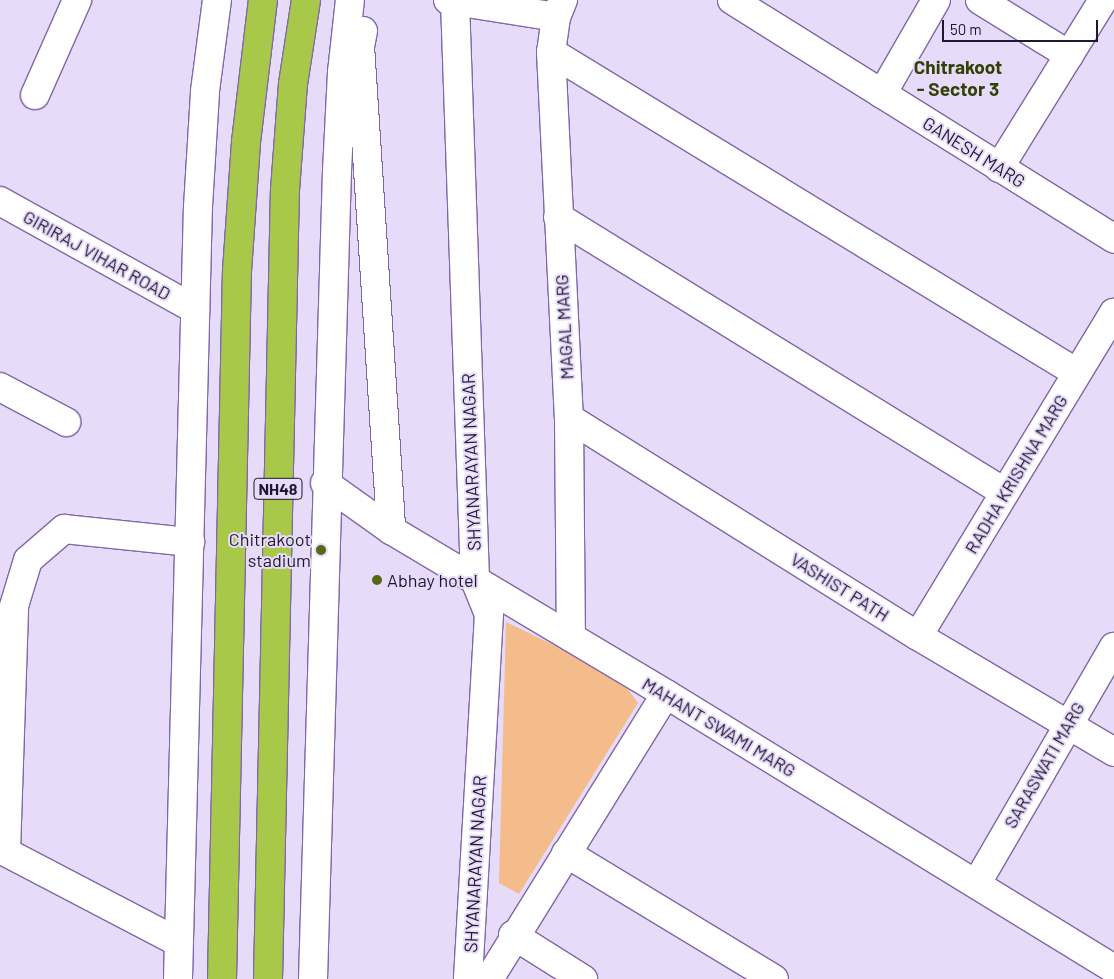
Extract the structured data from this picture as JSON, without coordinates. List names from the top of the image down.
{
  "streets": {
    "highway": ["NH48"],
    "street": [
      "GANESH MARG",
      "GIRIRAJ VIHAR ROAD",
      "MAGAL MARG",
      "SHYANARAYAN NAGAR",
      "RADHA KRISHNA MARG",
      "VASHIST PATH",
      "MAHANT SWAMI MARG",
      "SARASWATI MARG"
    ]
  },
  "crossings": [
    ["MAGAL MARG", "VASHIST PATH"],
    ["MAGAL MARG", "MAHANT SWAMI MARG"],
    ["SHYANARAYAN NAGAR", "MAHANT SWAMI MARG"],
    ["RADHA KRISHNA MARG", "VASHIST PATH"],
    ["VASHIST PATH", "SARASWATI MARG"],
    ["MAHANT SWAMI MARG", "SARASWATI MARG"]
  ],
  "districts": ["Chitrakoot - Sector 3"],
  "places": ["Chitrakoot stadium", "Abhay hotel"],
  "scale_bar": "50 m"
}
